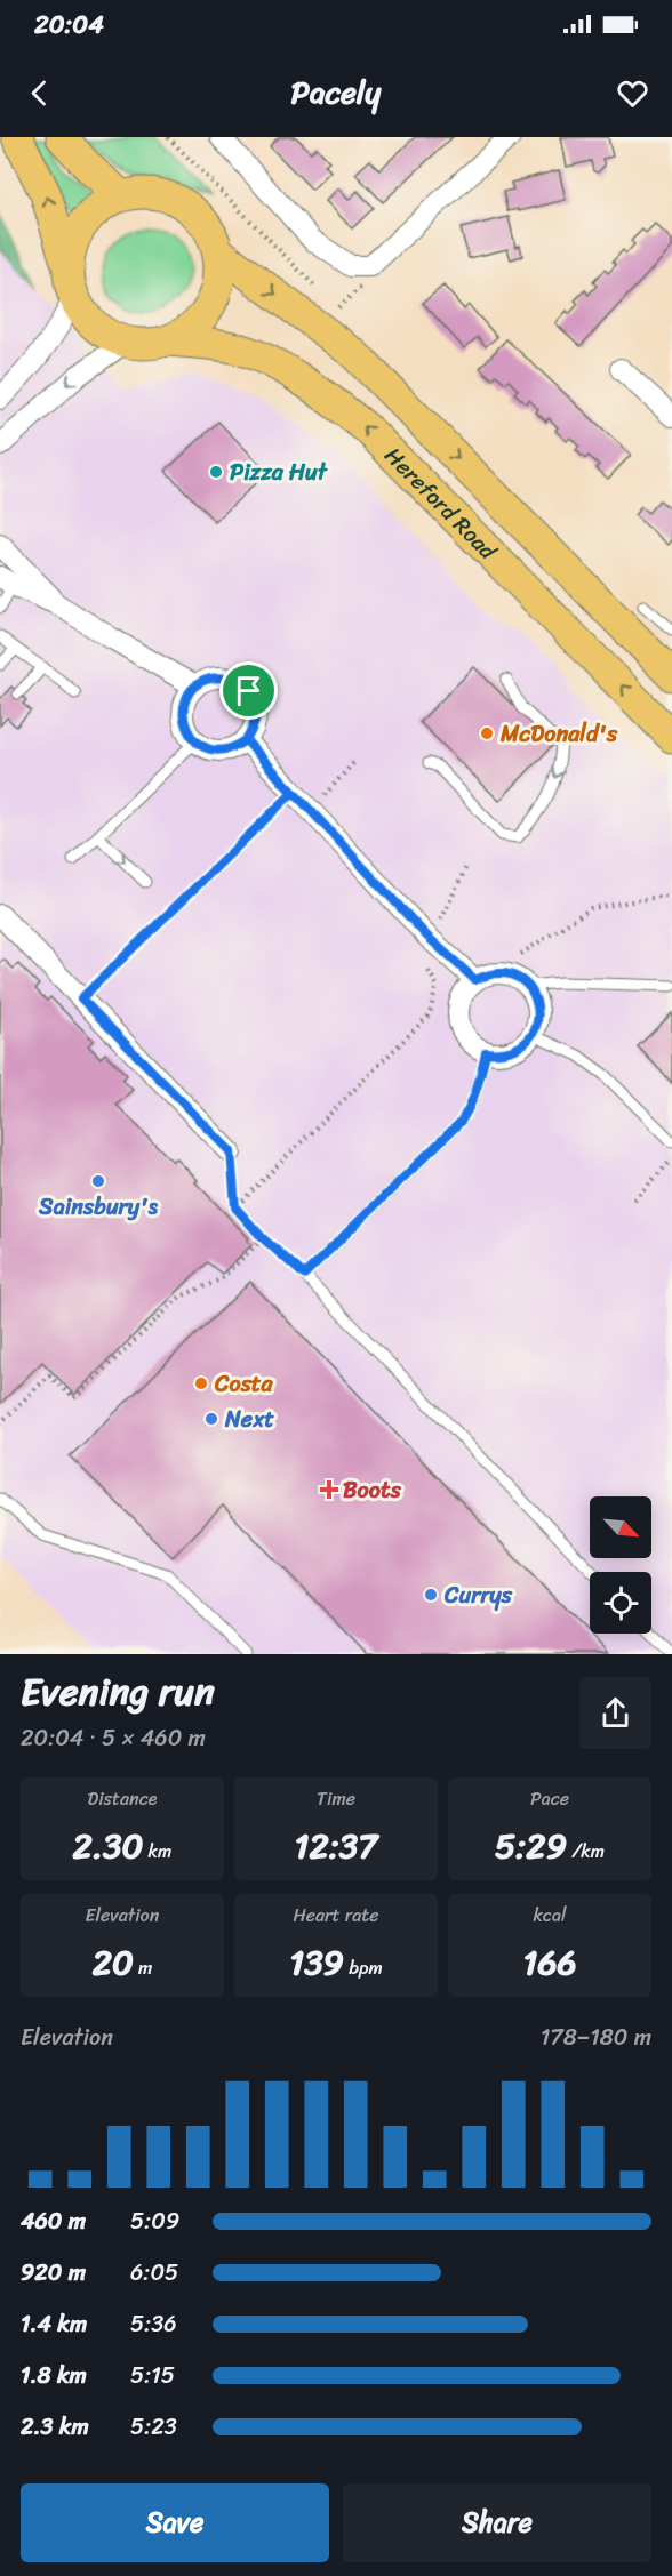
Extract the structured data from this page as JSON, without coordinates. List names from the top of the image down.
{
  "streets": {
    "main road": ["Hereford Road"]
  },
  "places": {
    "other": [
      "Pizza Hut",
      "McDonald's",
      "Sainsbury's",
      "Costa",
      "Next",
      "Currys"
    ],
    "health": ["Boots"]
  },
  "north": "bottom right",
  "page": {
    "status": "20:04",
    "header": "Pacely",
    "heading": ["Evening run", "20:04 · 5 × 460 m"],
    "stats": [
      ["Distance", "2.30 km"],
      ["Time", "12:37"],
      ["Pace", "5:29 /km"],
      ["Elevation", "20 m"],
      ["Heart rate", "139 bpm"],
      ["kcal", "166"]
    ],
    "chart": ["Elevation", "178–180 m"],
    "list": [
      {
        "name": "460 m",
        "note": "5:09"
      },
      {
        "name": "920 m",
        "note": "6:05"
      },
      {
        "name": "1.4 km",
        "note": "5:36"
      },
      {
        "name": "1.8 km",
        "note": "5:15"
      },
      {
        "name": "2.3 km",
        "note": "5:23"
      }
    ],
    "buttons": ["Save", "Share"]
  }
}
